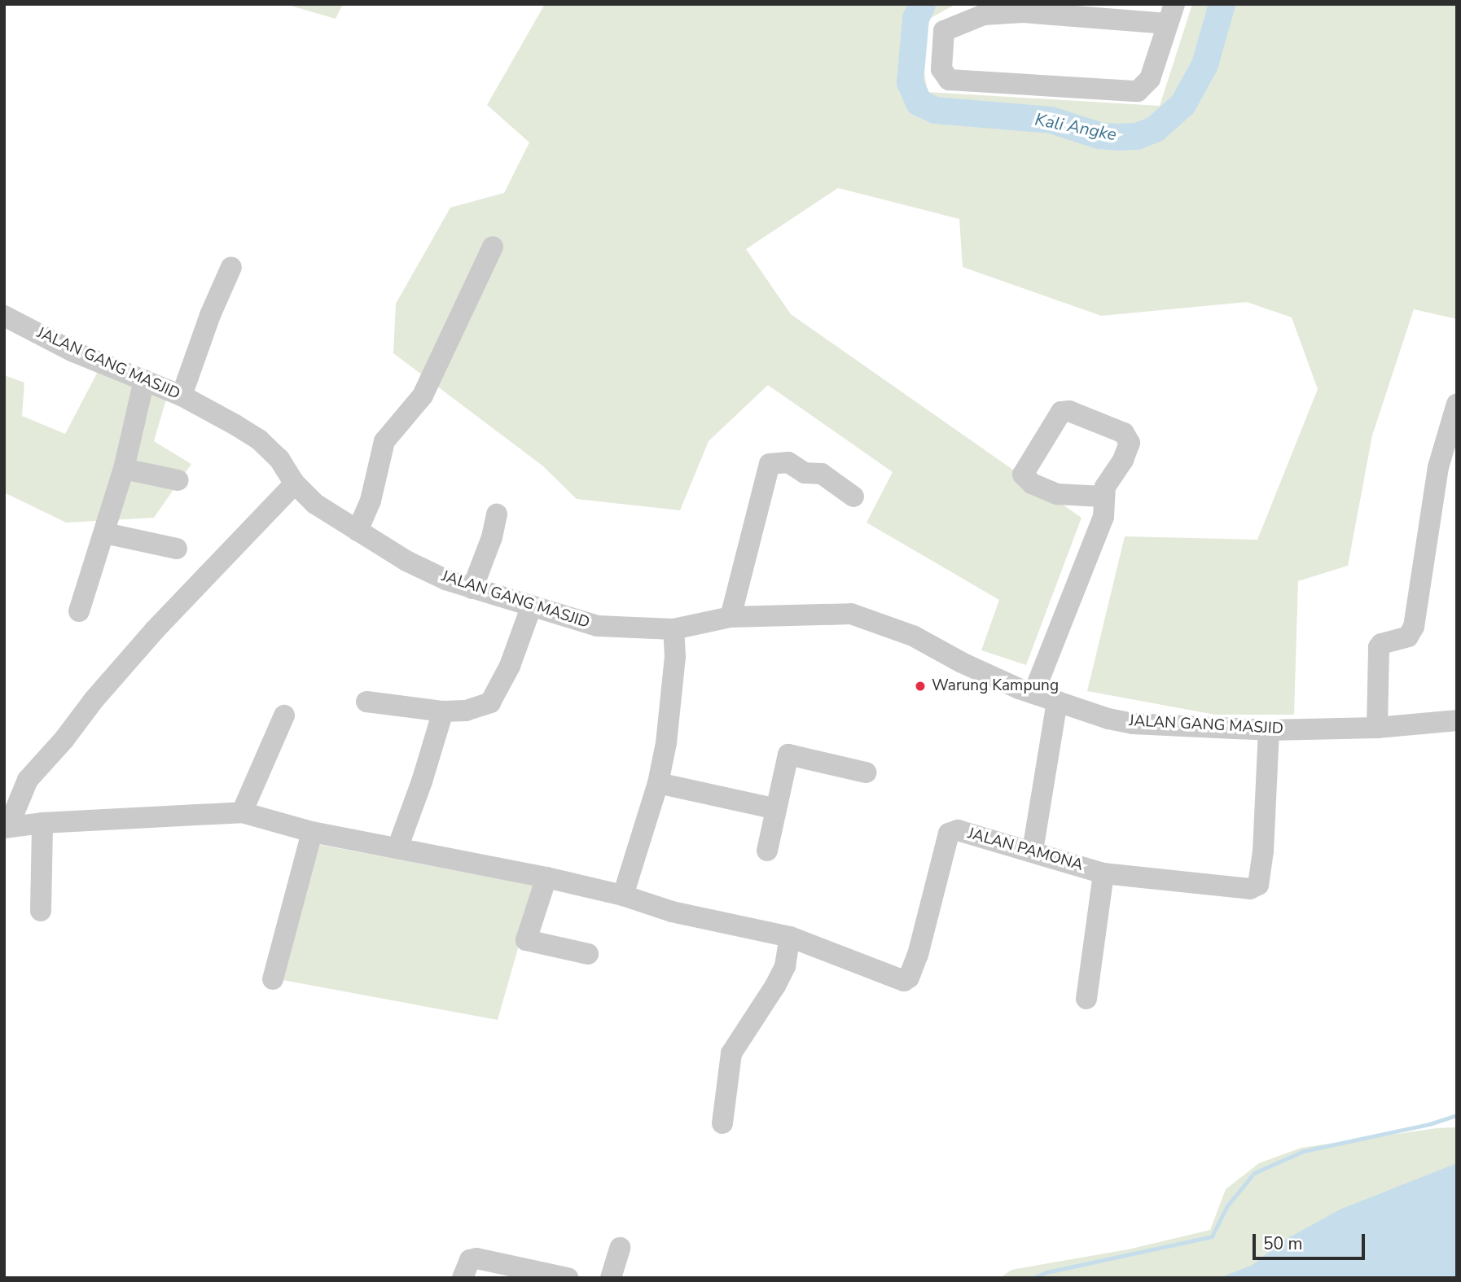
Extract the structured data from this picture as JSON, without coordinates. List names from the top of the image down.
{
  "streets": {
    "street": ["JALAN GANG MASJID", "JALAN PAMONA"]
  },
  "crossings": [
    ["JALAN GANG MASJID", "JALAN PAMONA"]
  ],
  "water": ["Kali Angke"],
  "places": ["Warung Kampung"],
  "scale_bar": "50 m"
}
